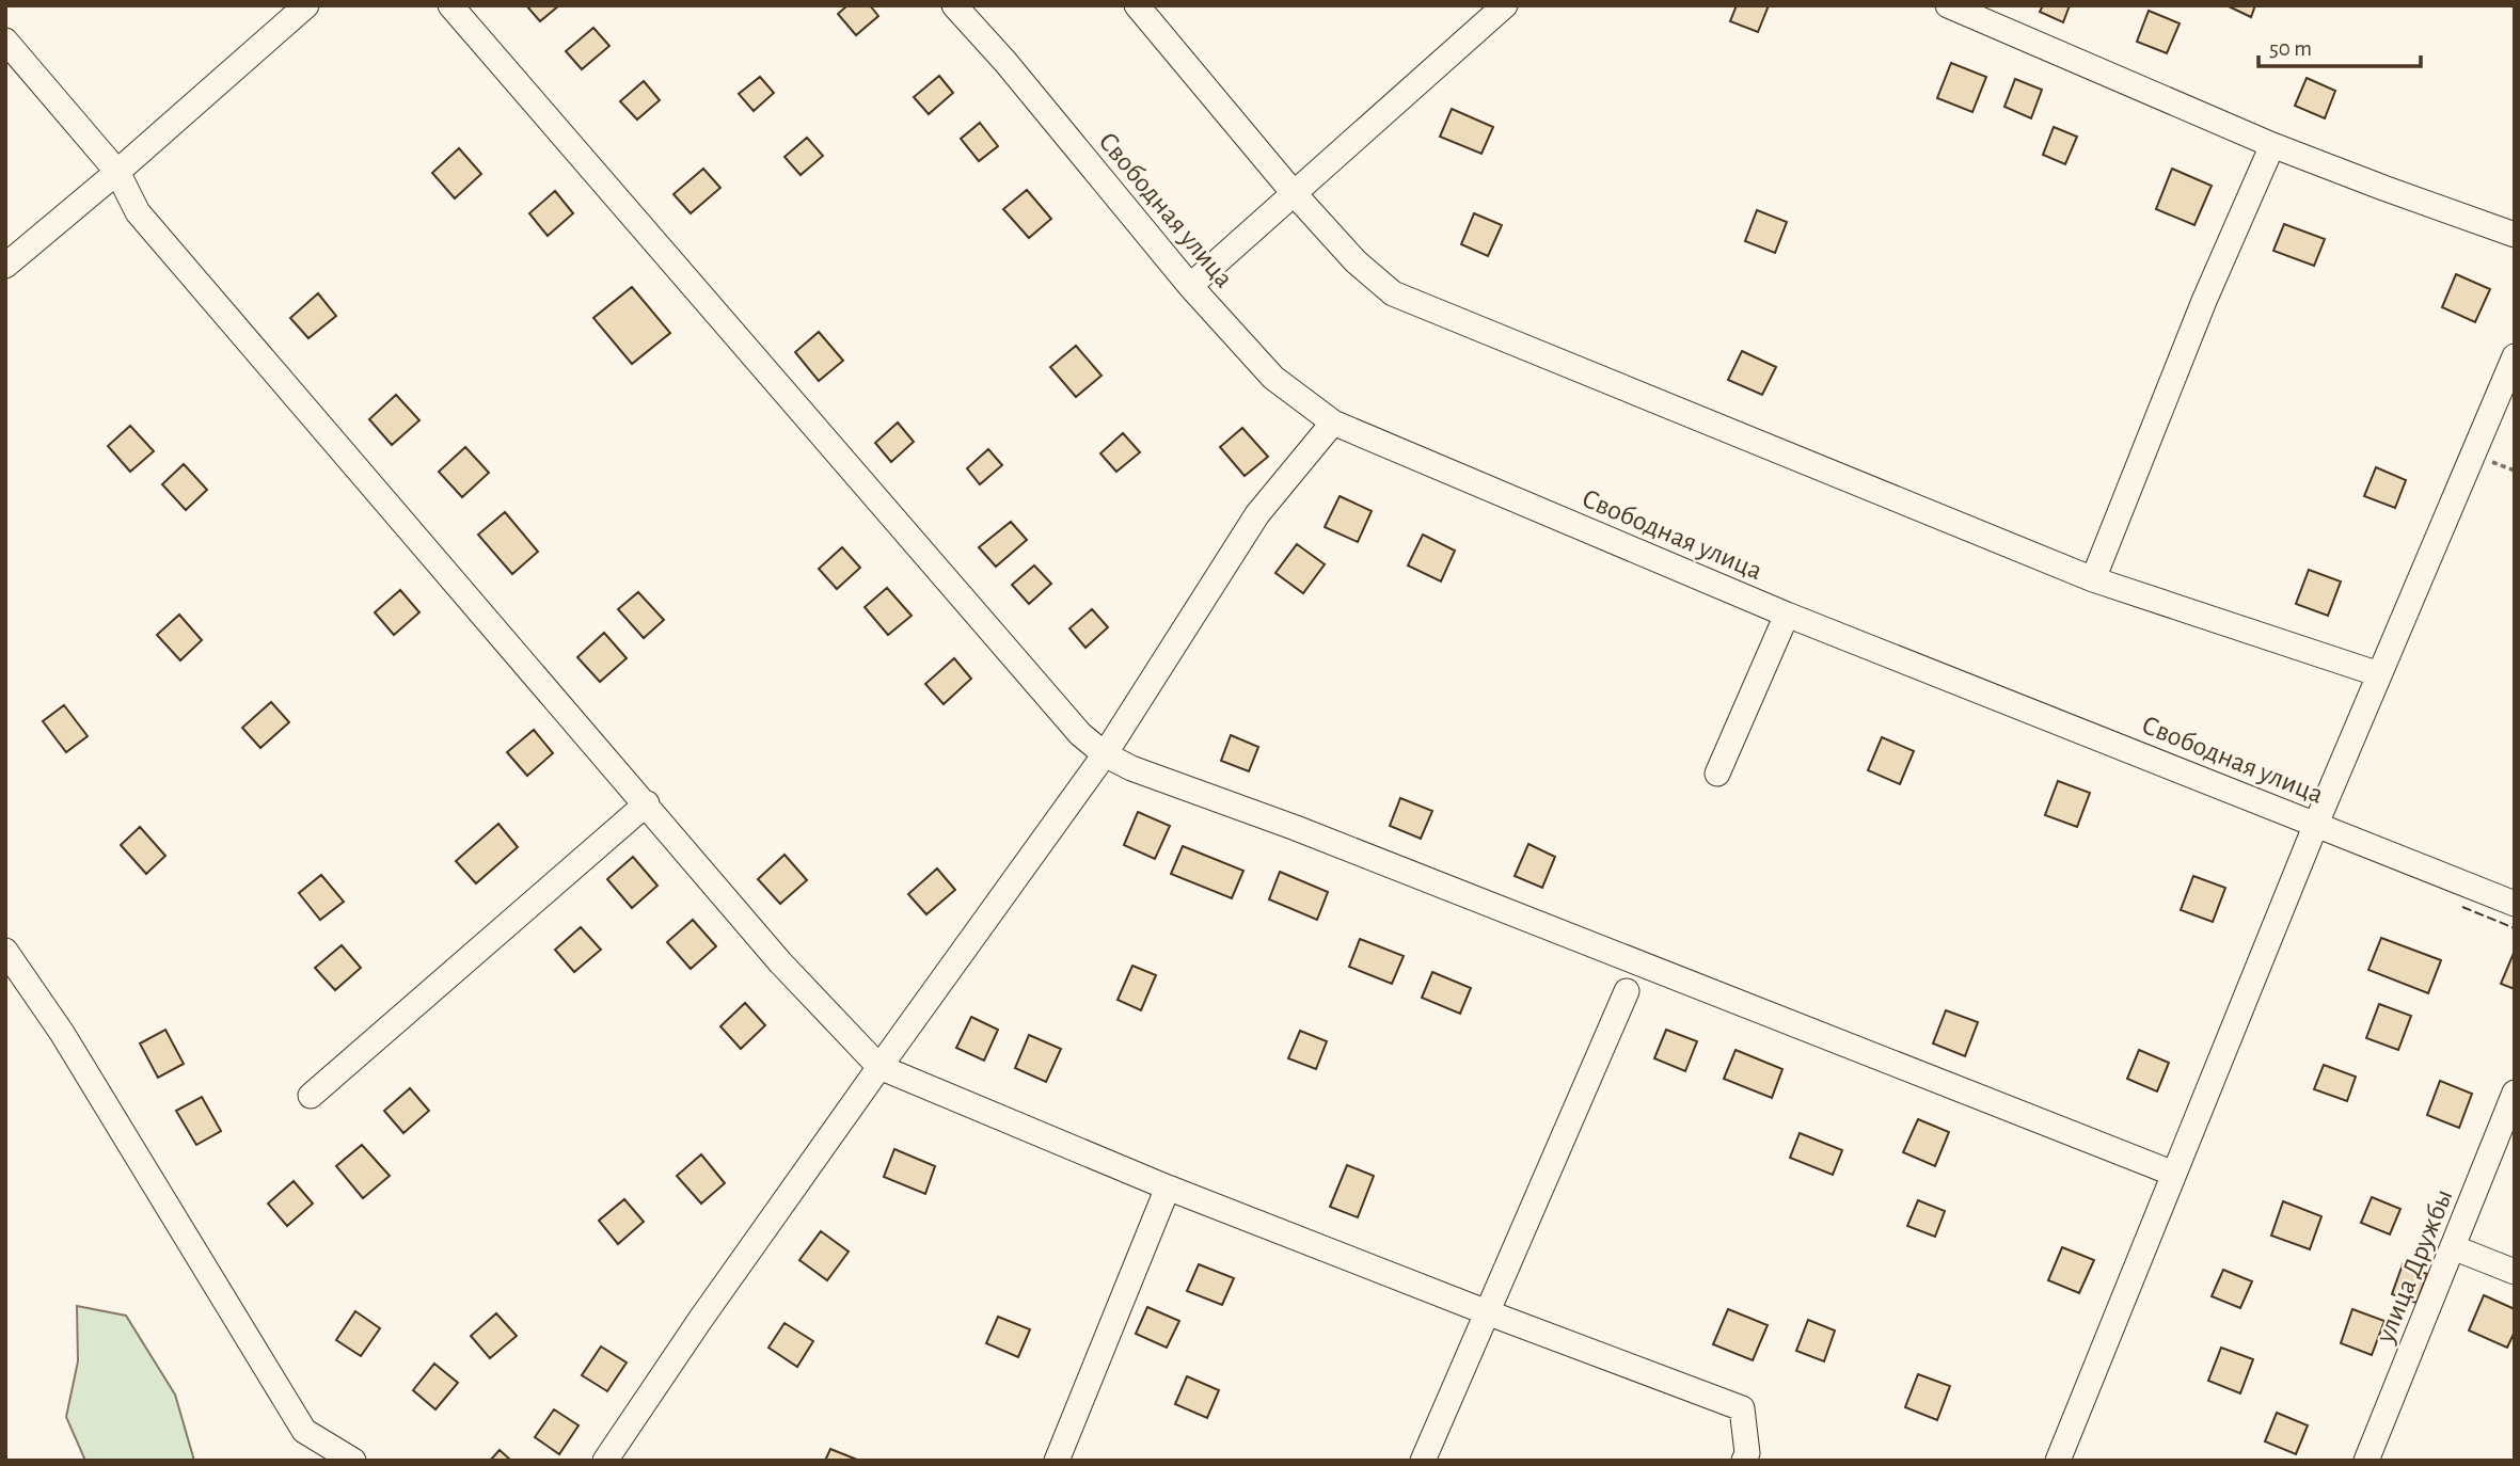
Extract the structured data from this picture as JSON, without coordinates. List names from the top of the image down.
{
  "streets": {
    "street": ["Свободная улица", "улица Дружбы"]
  },
  "scale_bar": "50 m"
}
